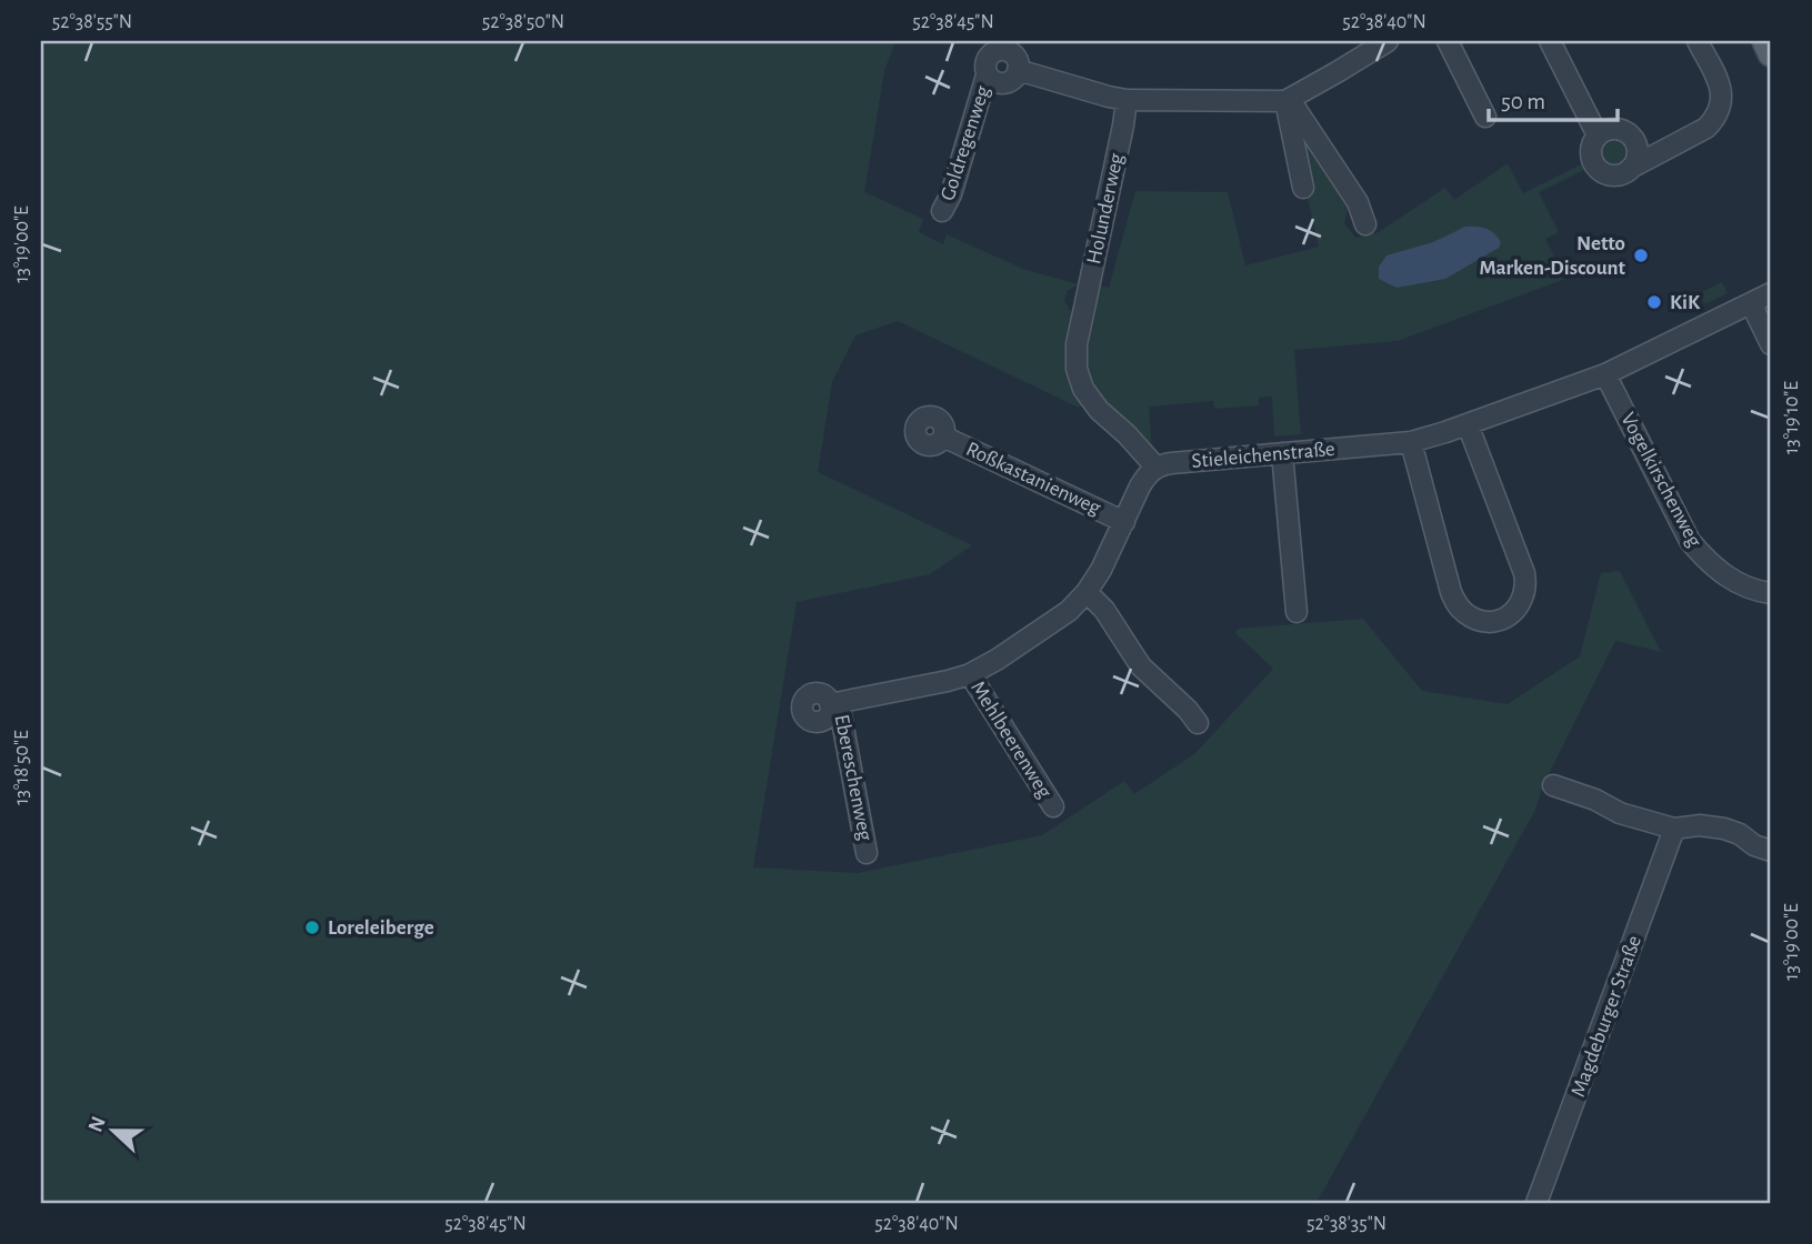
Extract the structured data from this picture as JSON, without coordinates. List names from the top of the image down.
{
  "streets": {
    "street": [
      "Goldregenweg",
      "Holunderweg",
      "Stieleichenstraße",
      "Roßkastanienweg",
      "Vogelkirschenweg",
      "Mehlbeerenweg",
      "Ebereschenweg",
      "Magdeburger Straße"
    ]
  },
  "crossings": [
    ["Holunderweg", "Stieleichenstraße"],
    ["Stieleichenstraße", "Vogelkirschenweg"],
    ["Mehlbeerenweg", "Ebereschenweg"]
  ],
  "places": ["Netto Marken-Discount", "KiK", "Loreleiberge"],
  "scale_bar": "50 m",
  "north": "left",
  "coordinates": [
    "52°38'55\"N",
    "52°38'50\"N",
    "52°38'45\"N",
    "52°38'40\"N",
    "13°19'00\"E",
    "13°19'10\"E",
    "13°18'50\"E",
    "52°38'35\"N"
  ]
}
